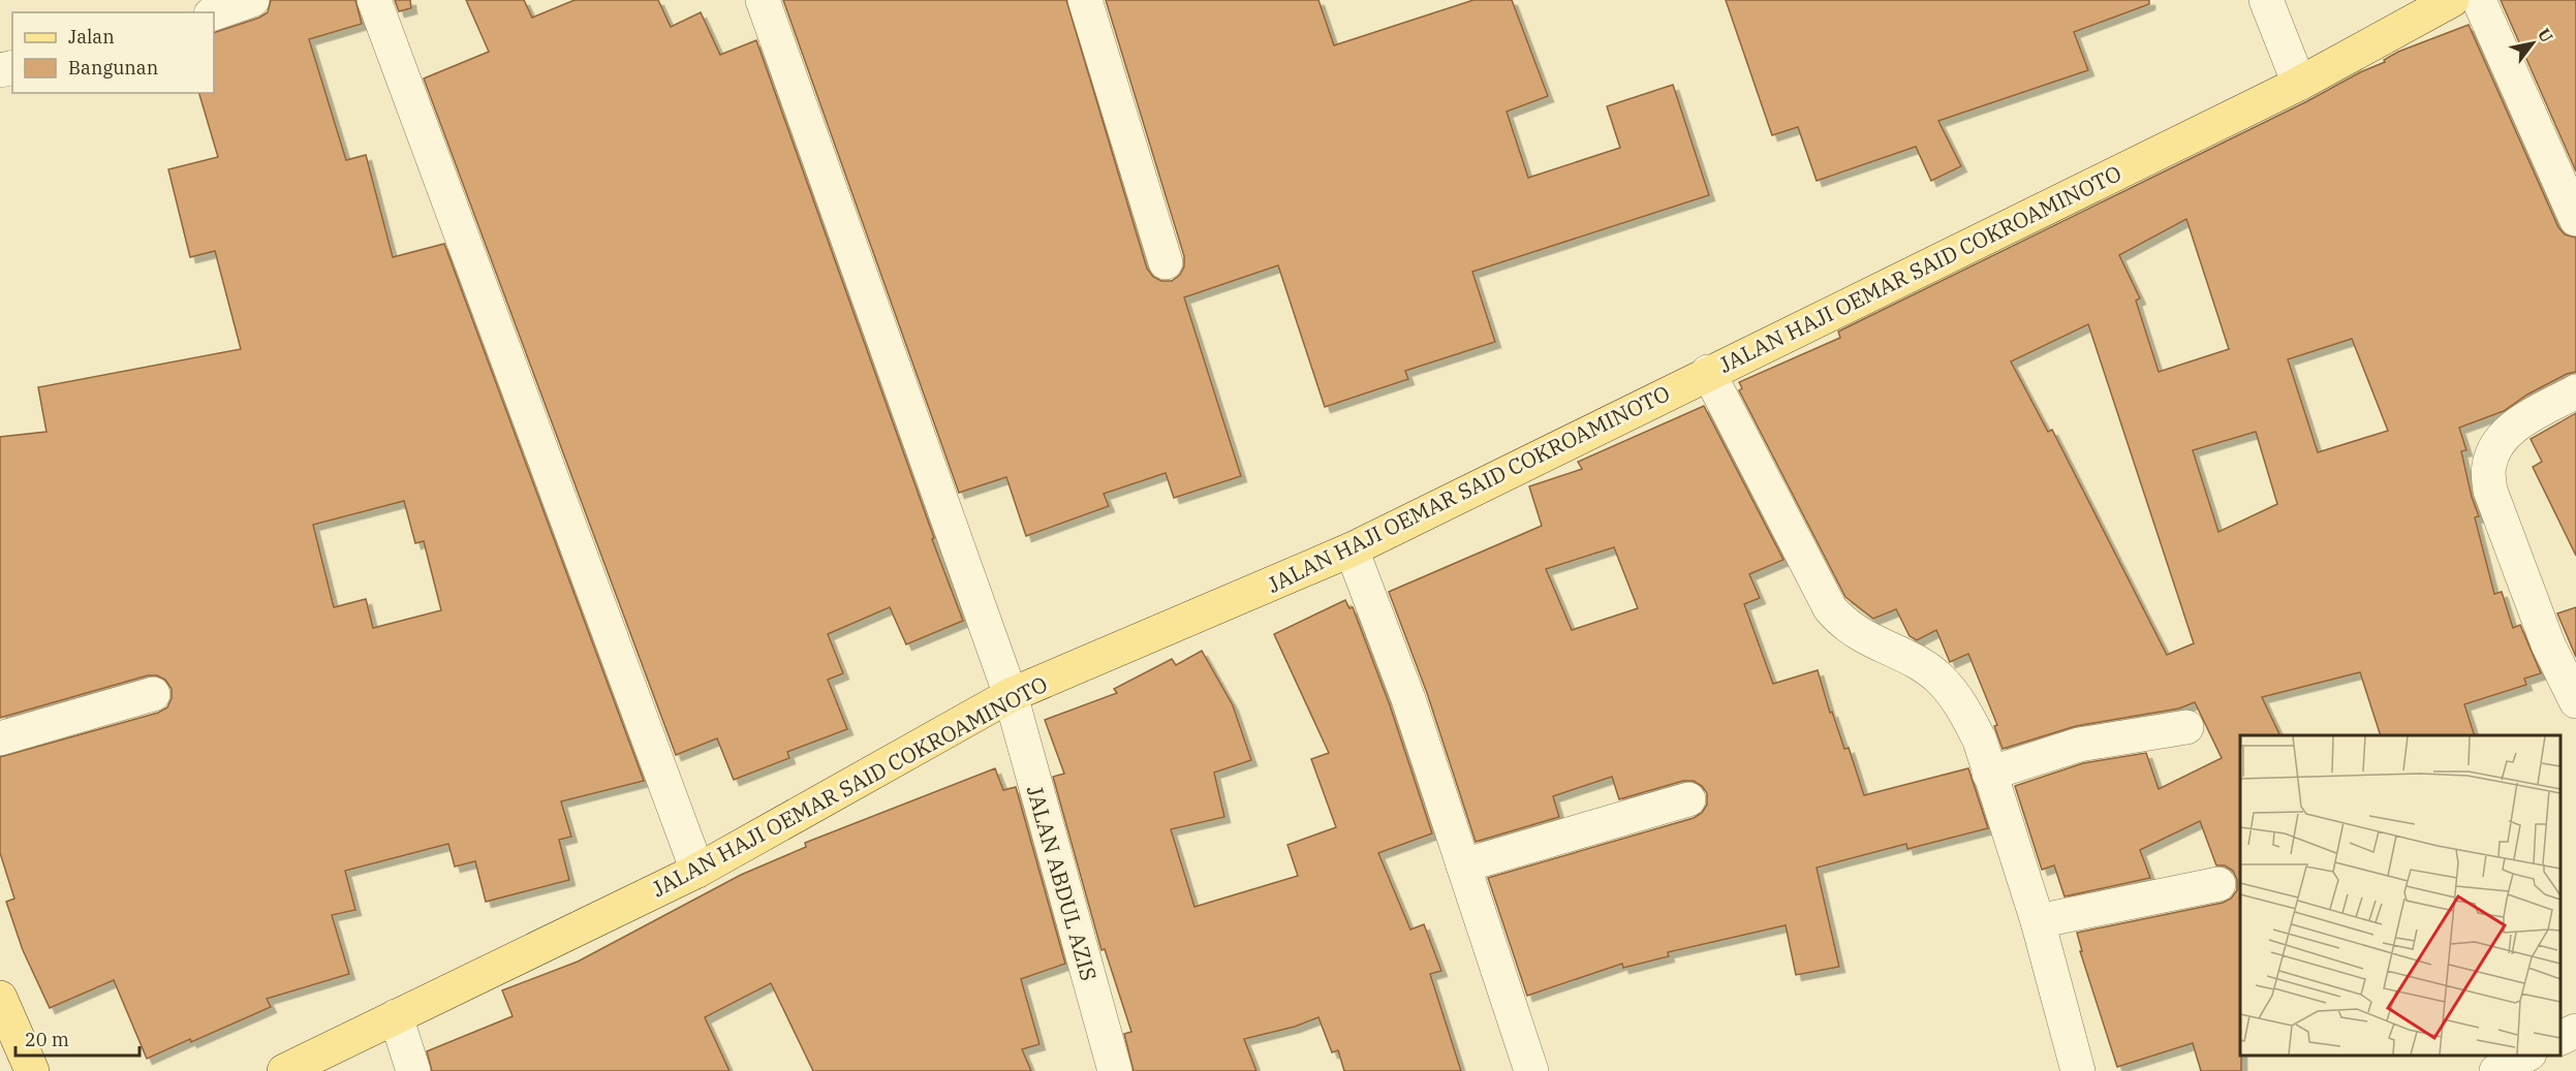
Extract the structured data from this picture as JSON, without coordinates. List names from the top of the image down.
{
  "streets": {
    "main road": ["JALAN HAJI OEMAR SAID COKROAMINOTO"],
    "street": ["JALAN ABDUL AZIS"]
  },
  "crossings": [
    ["JALAN HAJI OEMAR SAID COKROAMINOTO", "JALAN ABDUL AZIS"]
  ],
  "legend": ["Jalan", "Bangunan"],
  "scale_bar": "20 m",
  "north": "top right"
}
